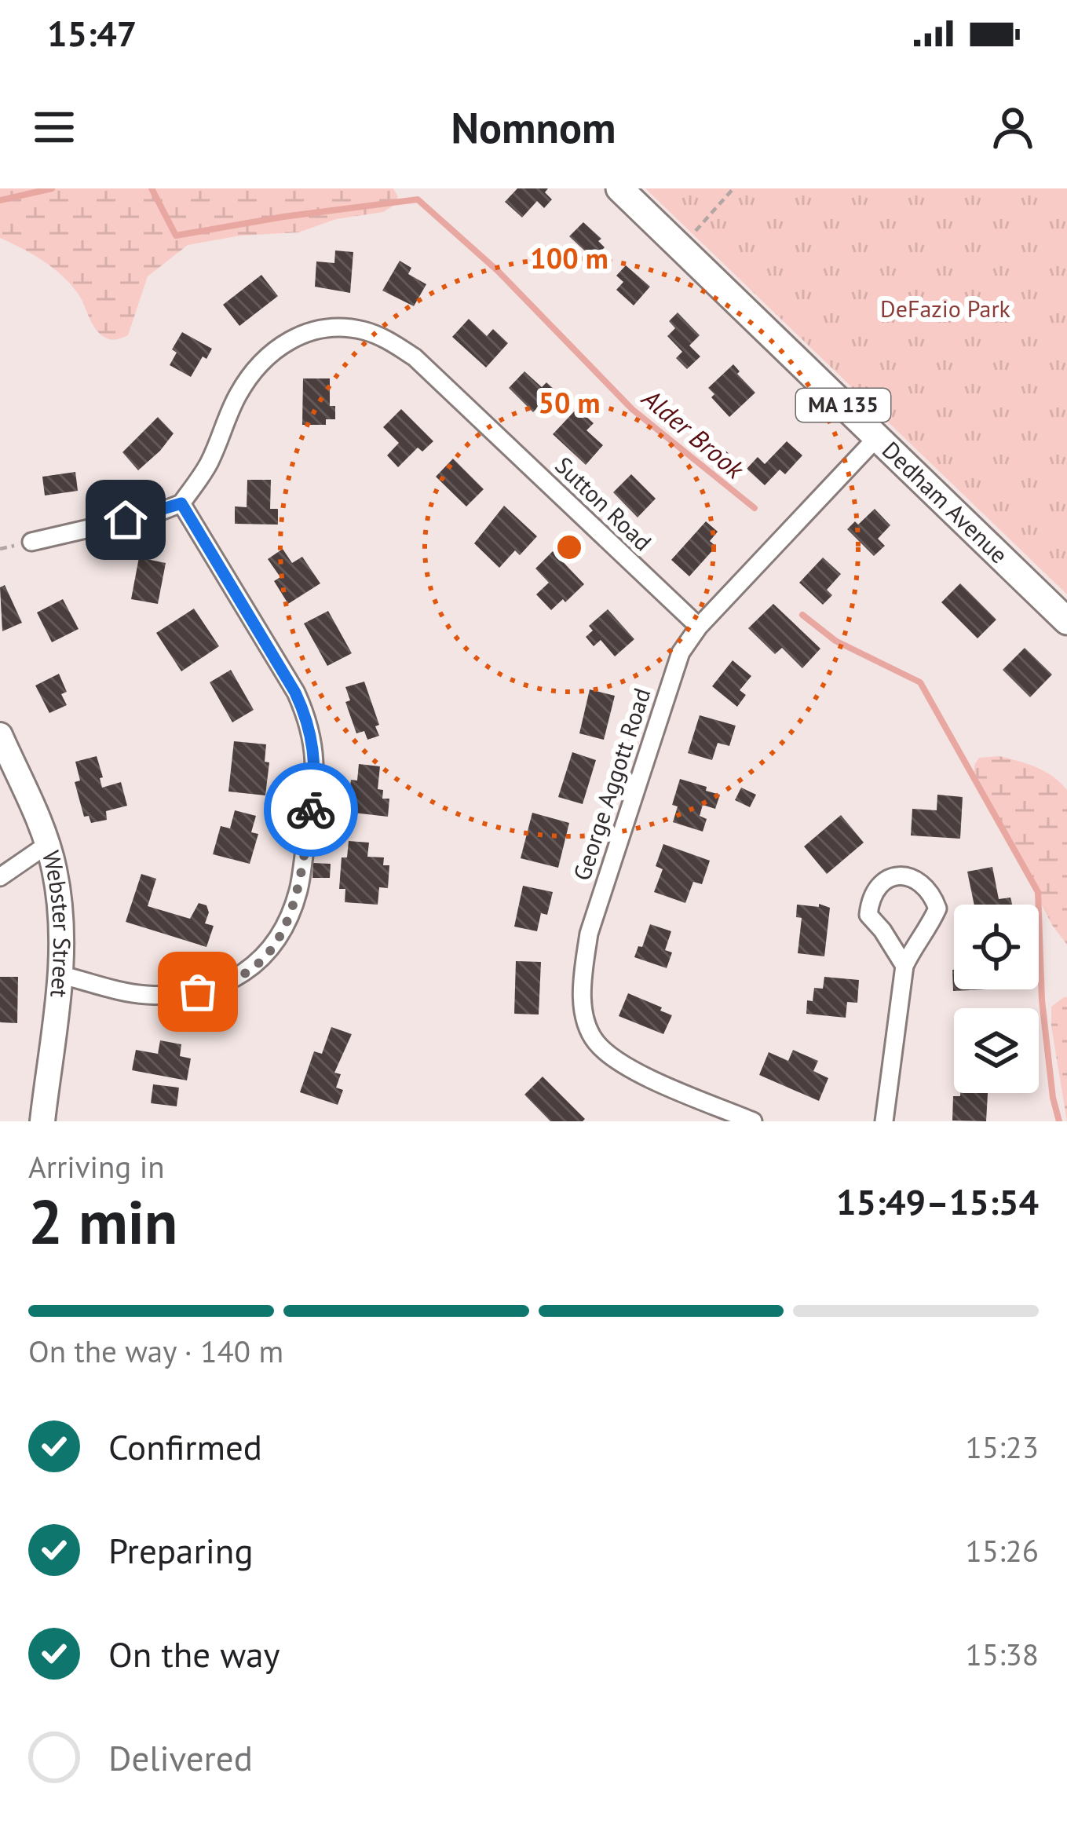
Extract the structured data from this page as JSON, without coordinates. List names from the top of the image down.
{
  "streets": {
    "main road": ["MA 135", "Dedham Avenue"],
    "street": ["Sutton Road", "George Aggott Road", "Webster Street"]
  },
  "crossings": [
    ["Dedham Avenue", "George Aggott Road"],
    ["Sutton Road", "George Aggott Road"]
  ],
  "water": ["Alder Brook"],
  "parks": ["DeFazio Park"],
  "page": {
    "status": "15:47",
    "header": "Nomnom",
    "heading": ["2 min", "Arriving in", "15:49–15:54"],
    "bar": "On the way · 140 m",
    "list": [
      ["Confirmed", "15:23"],
      ["Preparing", "15:26"],
      ["On the way", "15:38"],
      "Delivered"
    ]
  },
  "rings": ["100 m", "50 m"]
}
